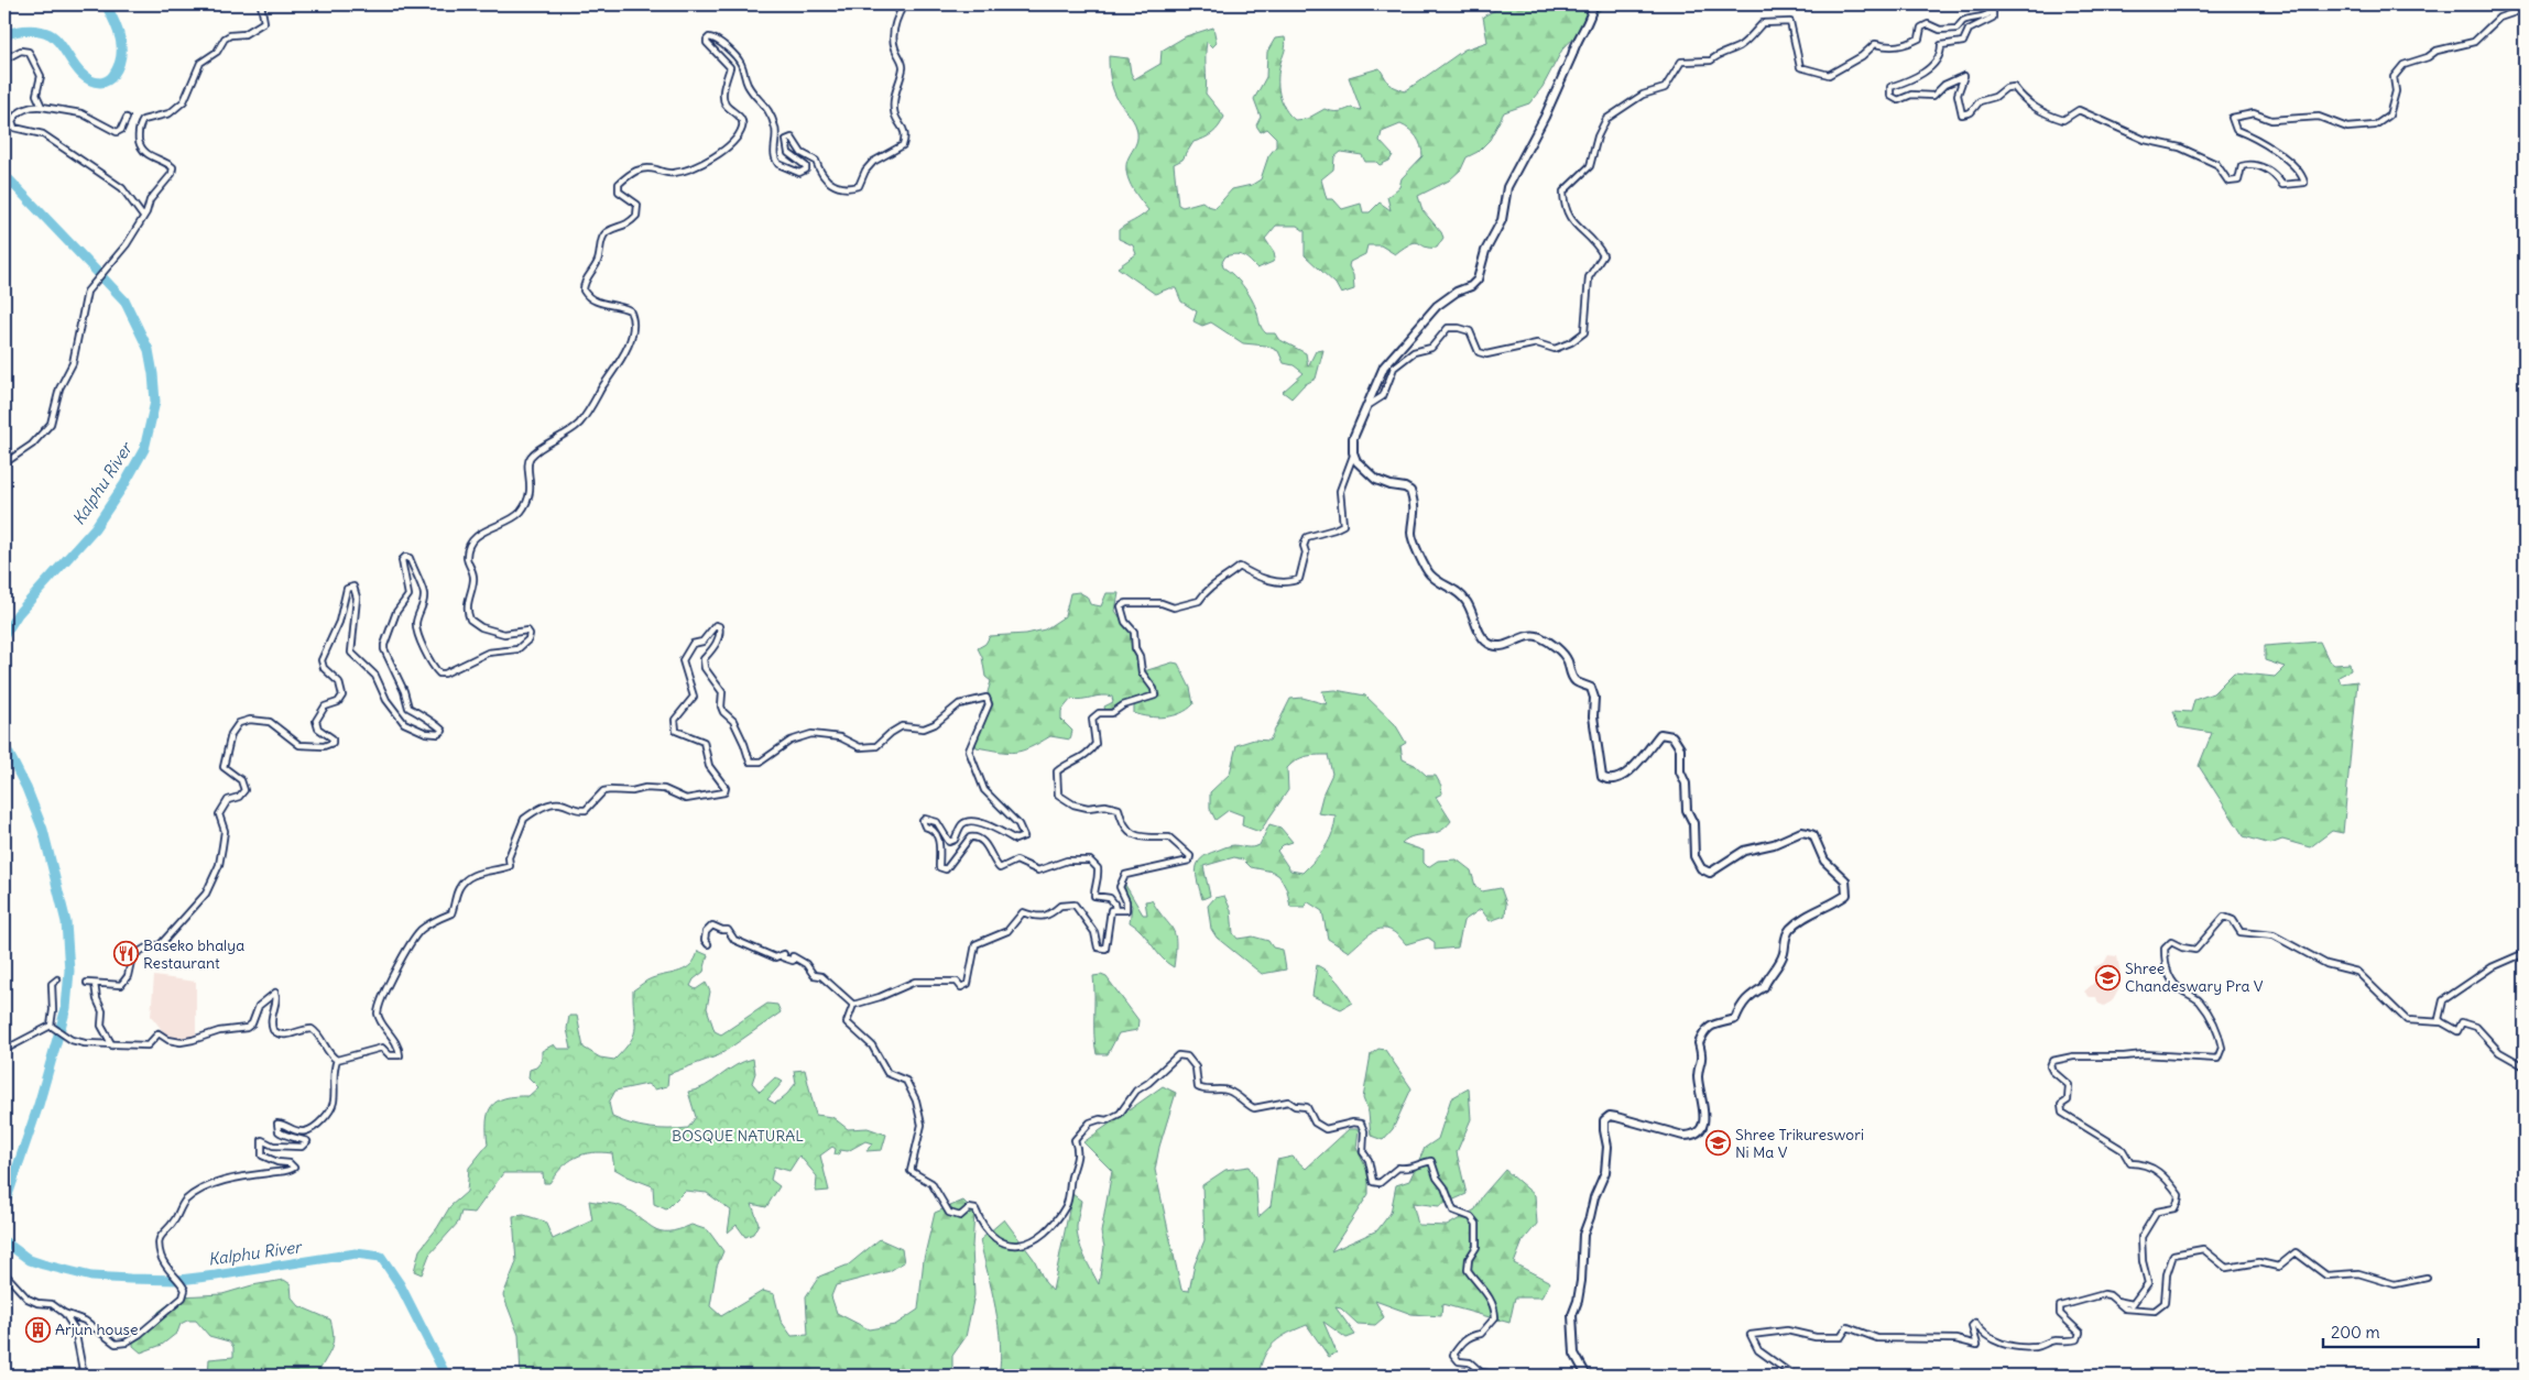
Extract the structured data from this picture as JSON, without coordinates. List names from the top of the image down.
{
  "water": ["Kalphu River"],
  "parks": ["BOSQUE NATURAL"],
  "places": {
    "restaurant": ["Baseko bhalya Restaurant"],
    "school or university": ["Shree Chandeswary Pra V", "Shree Trikureswori Ni Ma V"],
    "building": ["Arjun house"]
  },
  "scale_bar": "200 m"
}
